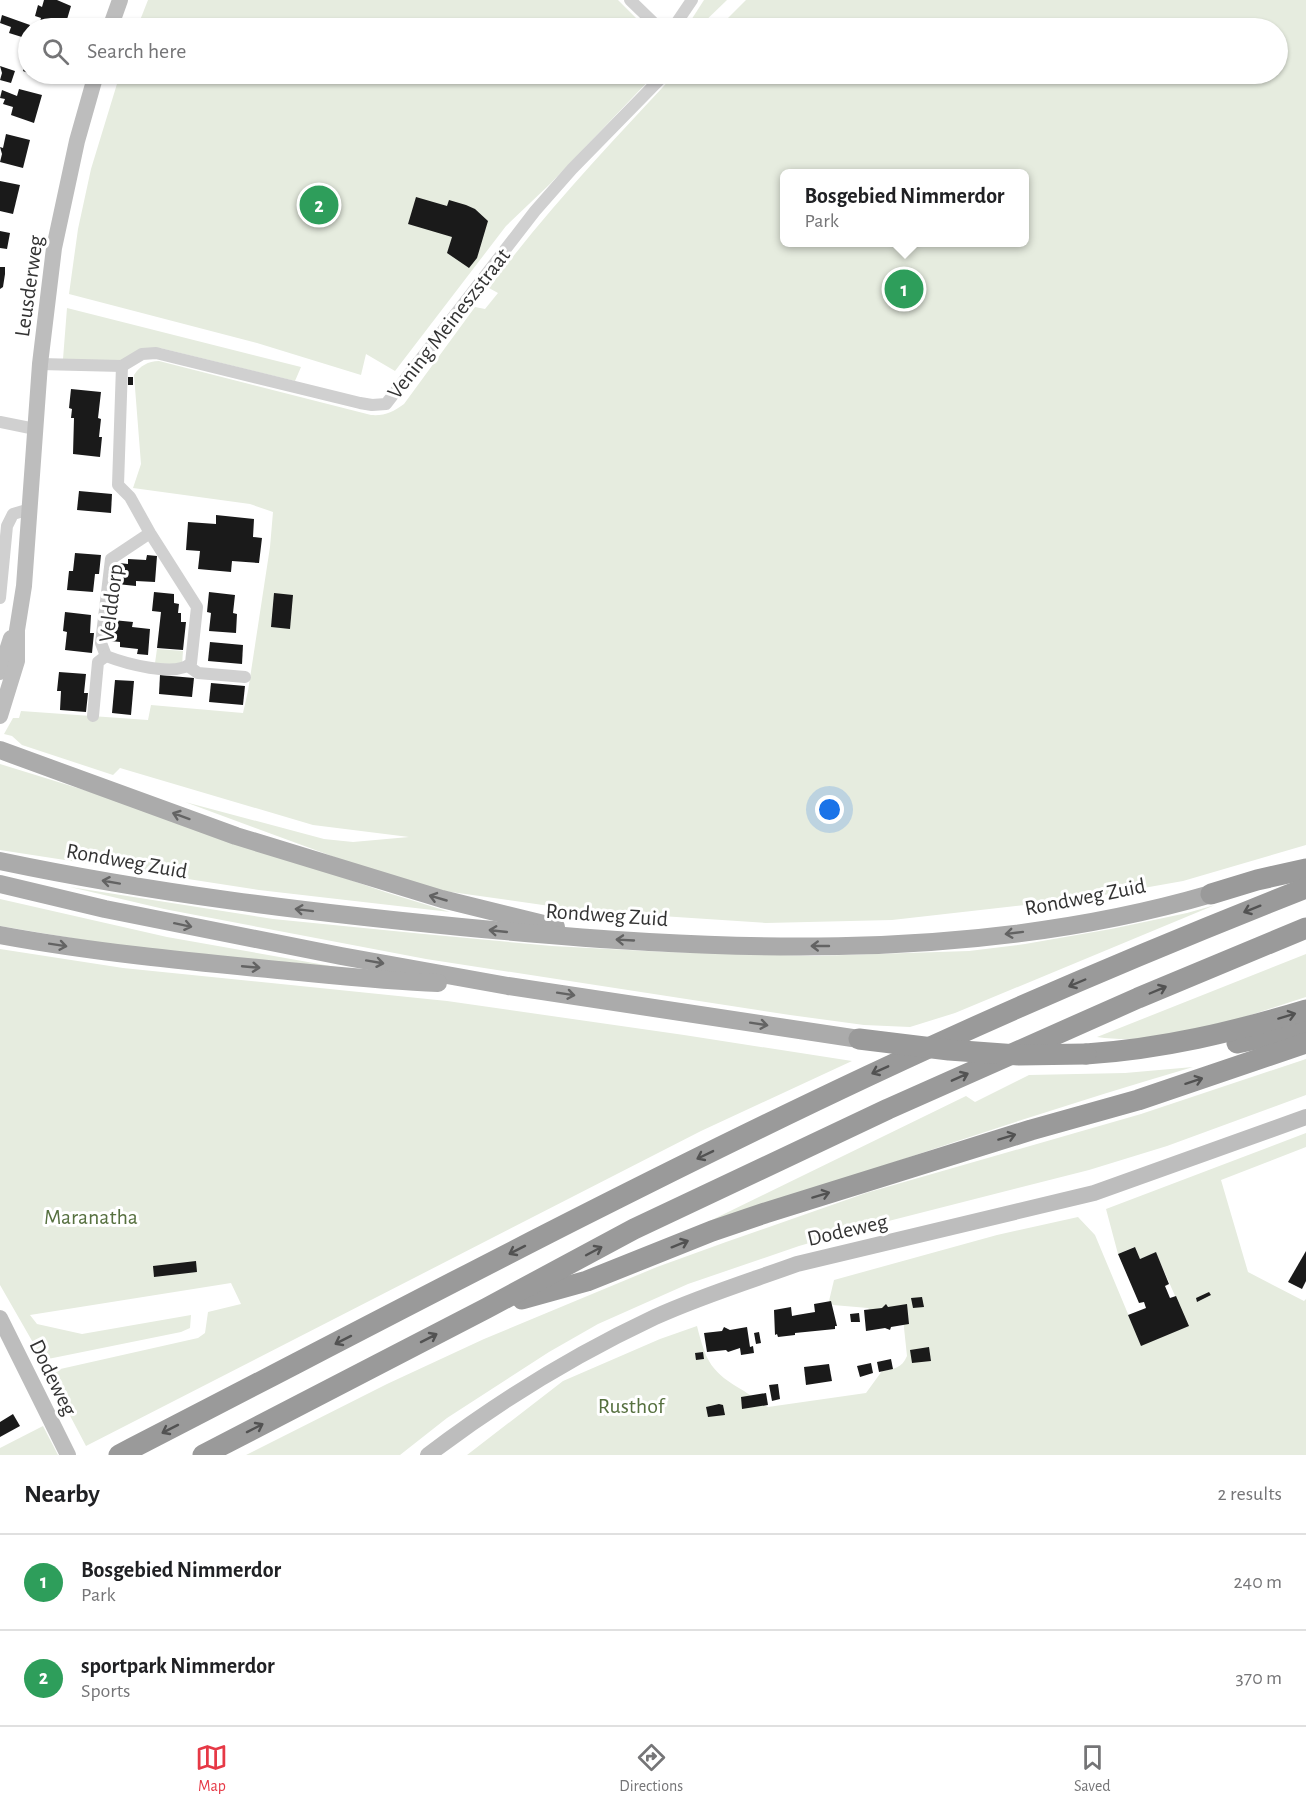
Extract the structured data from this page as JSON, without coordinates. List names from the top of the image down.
{
  "streets": {
    "main road": ["Rondweg Zuid"],
    "street": [
      "Leusderweg",
      "Vening Meineszstraat",
      "Velddorp",
      "Dodeweg"
    ]
  },
  "crossings": [
    ["Leusderweg", "Vening Meineszstraat"]
  ],
  "parks": ["Maranatha", "Rusthof"],
  "page": {
    "search": "Search here",
    "popup": ["Bosgebied Nimmerdor", "Park"],
    "pins": ["2", "1"],
    "heading": ["Nearby", "2 results"],
    "list": [
      {
        "mark": "1",
        "name": "Bosgebied Nimmerdor",
        "note": "Park",
        "value": "240 m"
      },
      {
        "mark": "2",
        "name": "sportpark Nimmerdor",
        "note": "Sports",
        "value": "370 m"
      }
    ],
    "nav": ["Map", "Directions", "Saved"]
  }
}
